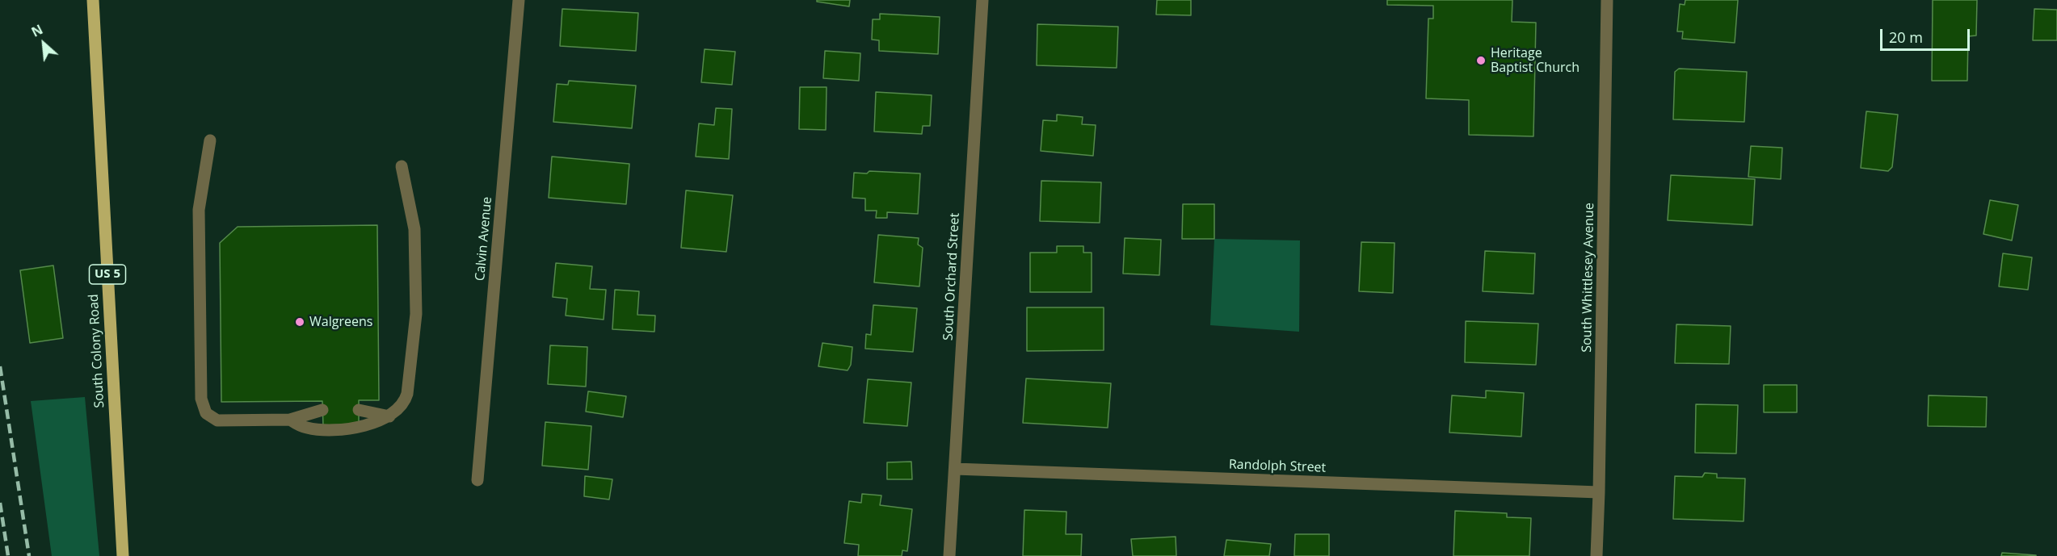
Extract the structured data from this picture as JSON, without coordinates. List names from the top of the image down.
{
  "streets": {
    "main road": ["US 5", "South Colony Road"],
    "street": [
      "Calvin Avenue",
      "South Orchard Street",
      "South Whittlesey Avenue",
      "Randolph Street"
    ]
  },
  "crossings": [
    ["South Orchard Street", "Randolph Street"],
    ["South Whittlesey Avenue", "Randolph Street"]
  ],
  "places": ["Heritage Baptist Church", "Walgreens"],
  "scale_bar": "20 m",
  "north": "top left"
}
